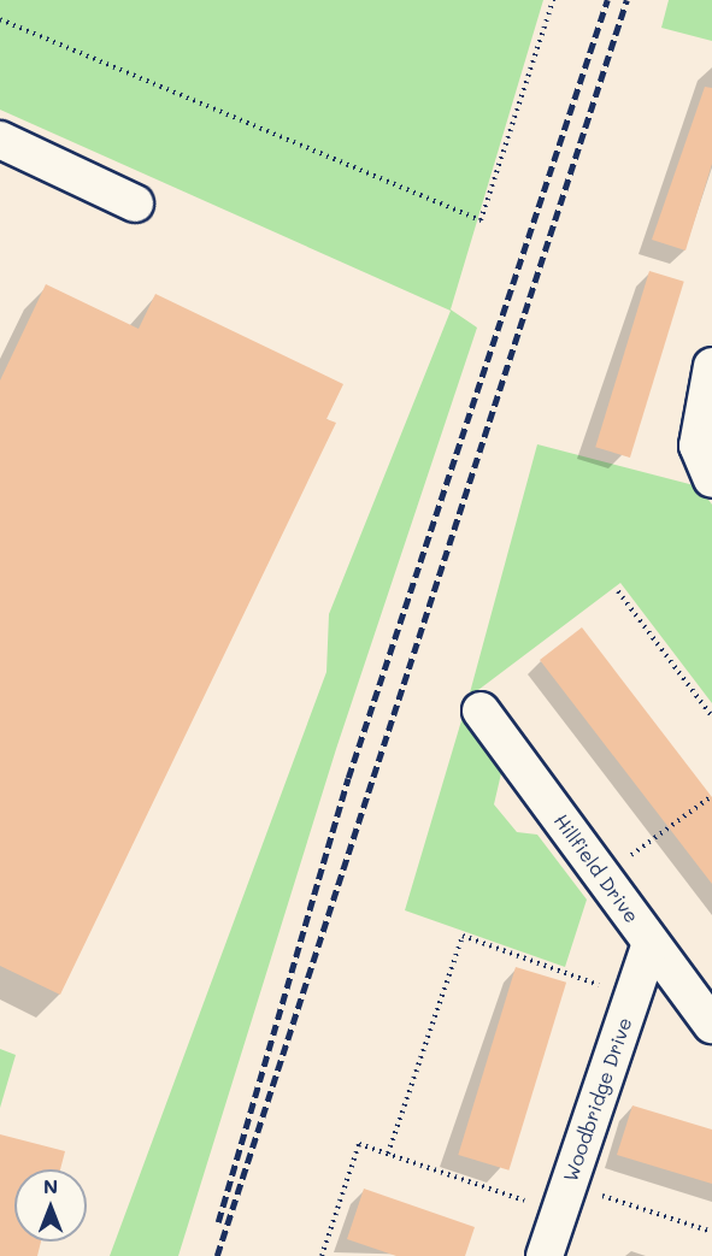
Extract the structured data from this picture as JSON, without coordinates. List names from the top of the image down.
{
  "streets": {
    "street": ["Hillfield Drive", "Woodbridge Drive"]
  },
  "crossings": [
    ["Hillfield Drive", "Woodbridge Drive"]
  ],
  "north": "top"
}
